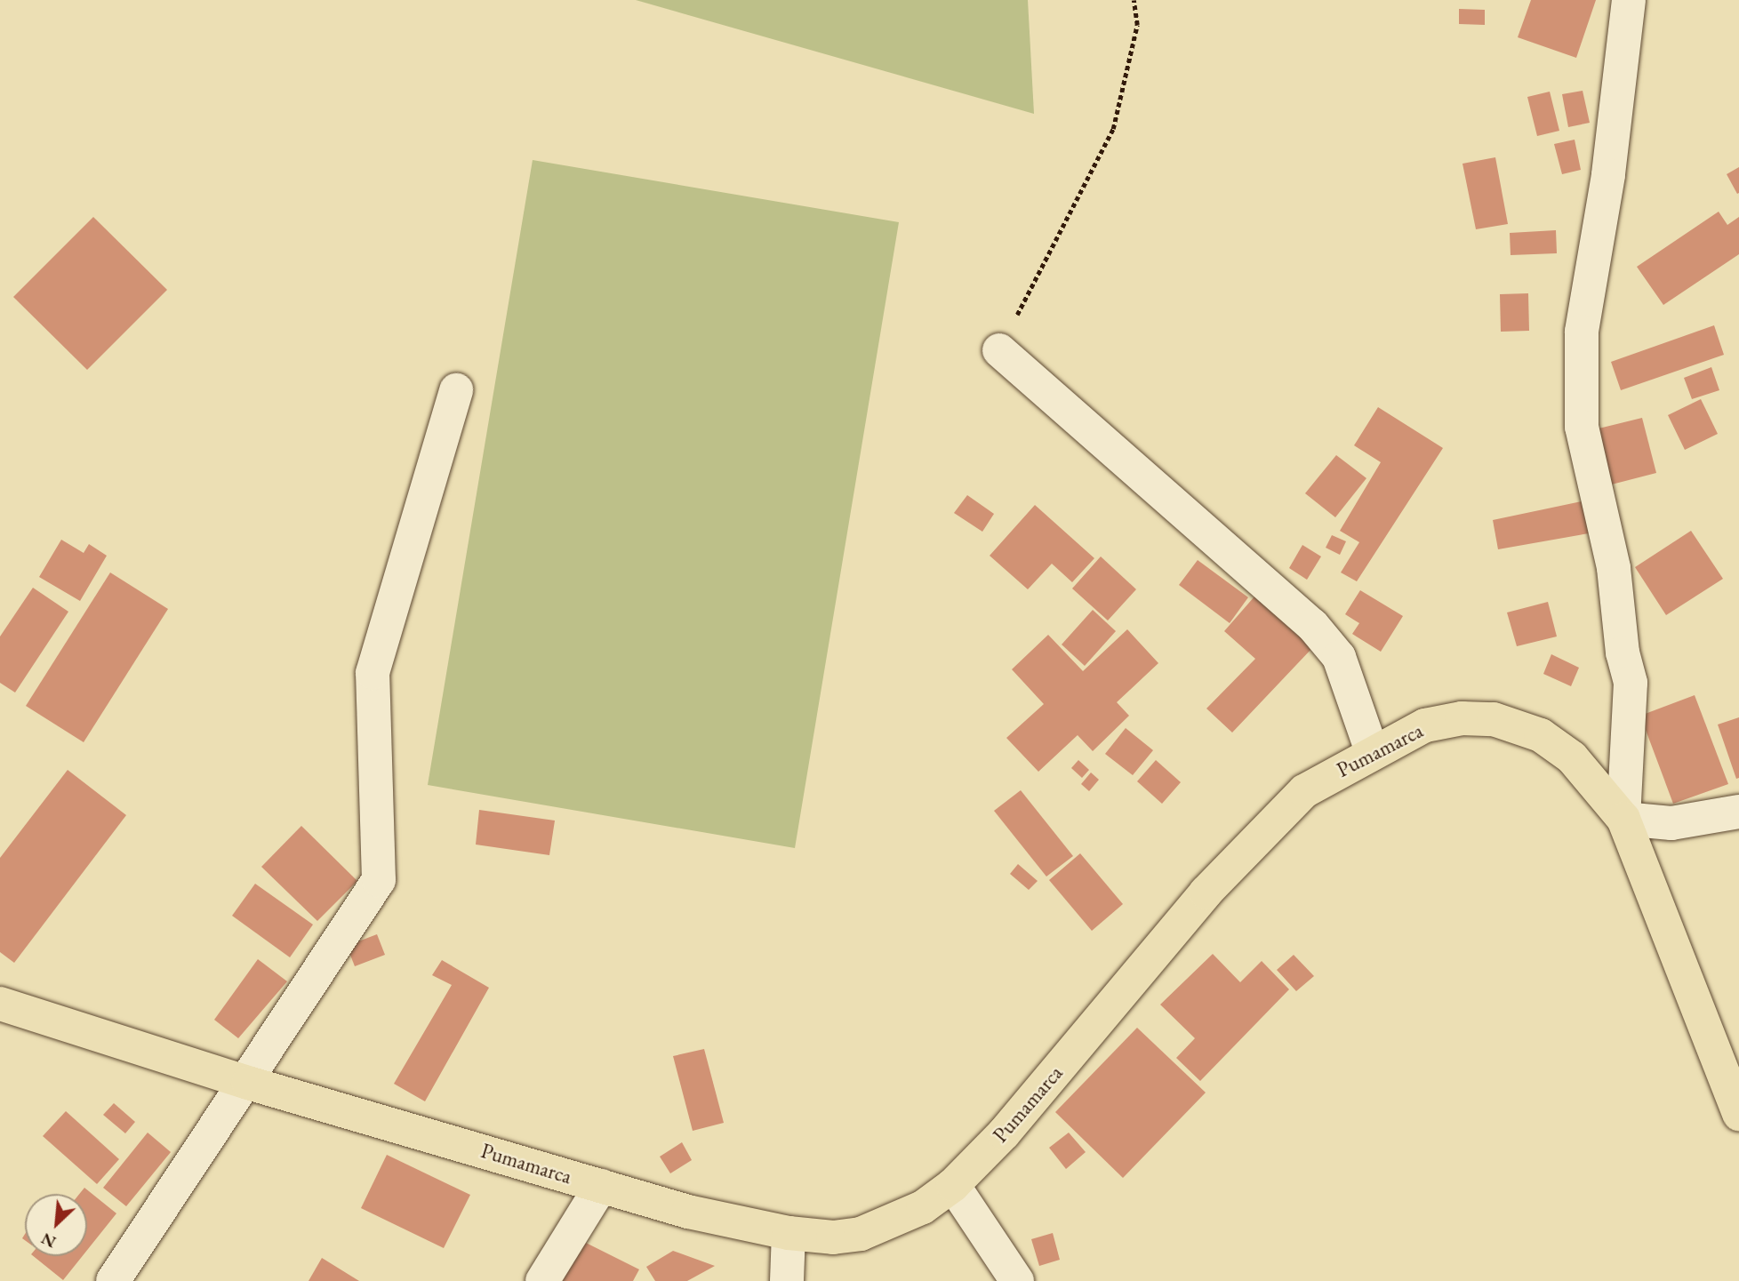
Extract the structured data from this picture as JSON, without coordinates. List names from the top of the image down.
{
  "streets": {
    "main road": ["Pumamarca"]
  },
  "north": "bottom left"
}
